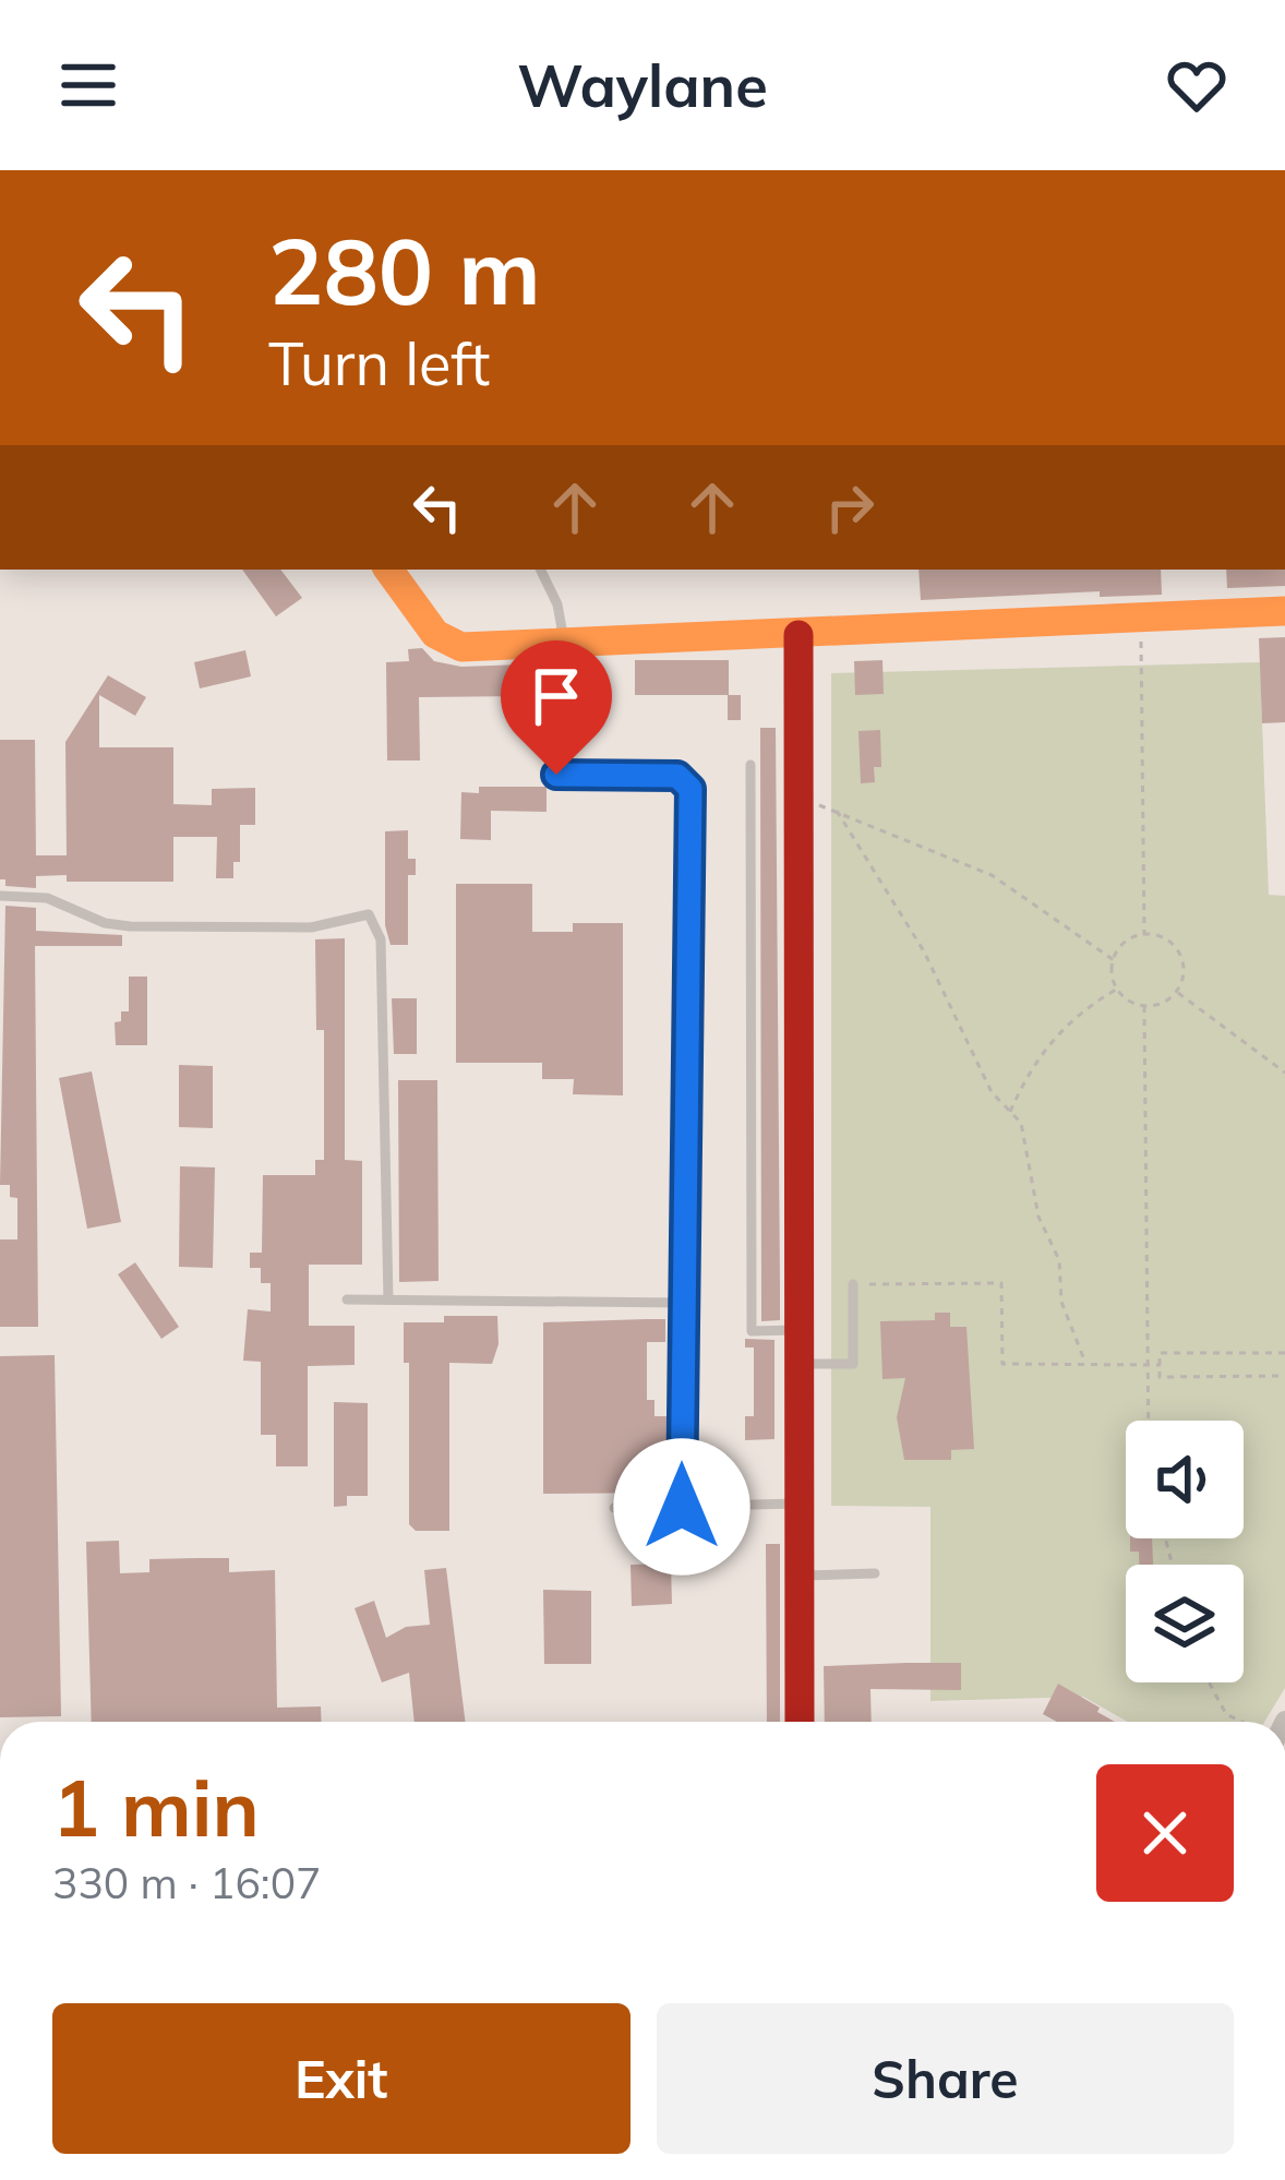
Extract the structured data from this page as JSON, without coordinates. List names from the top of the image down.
{
  "page": {
    "header": "Waylane",
    "turn": ["280 m", "Turn left"],
    "heading": ["1 min", "330 m · 16:07"],
    "buttons": ["Exit", "Share"]
  }
}
